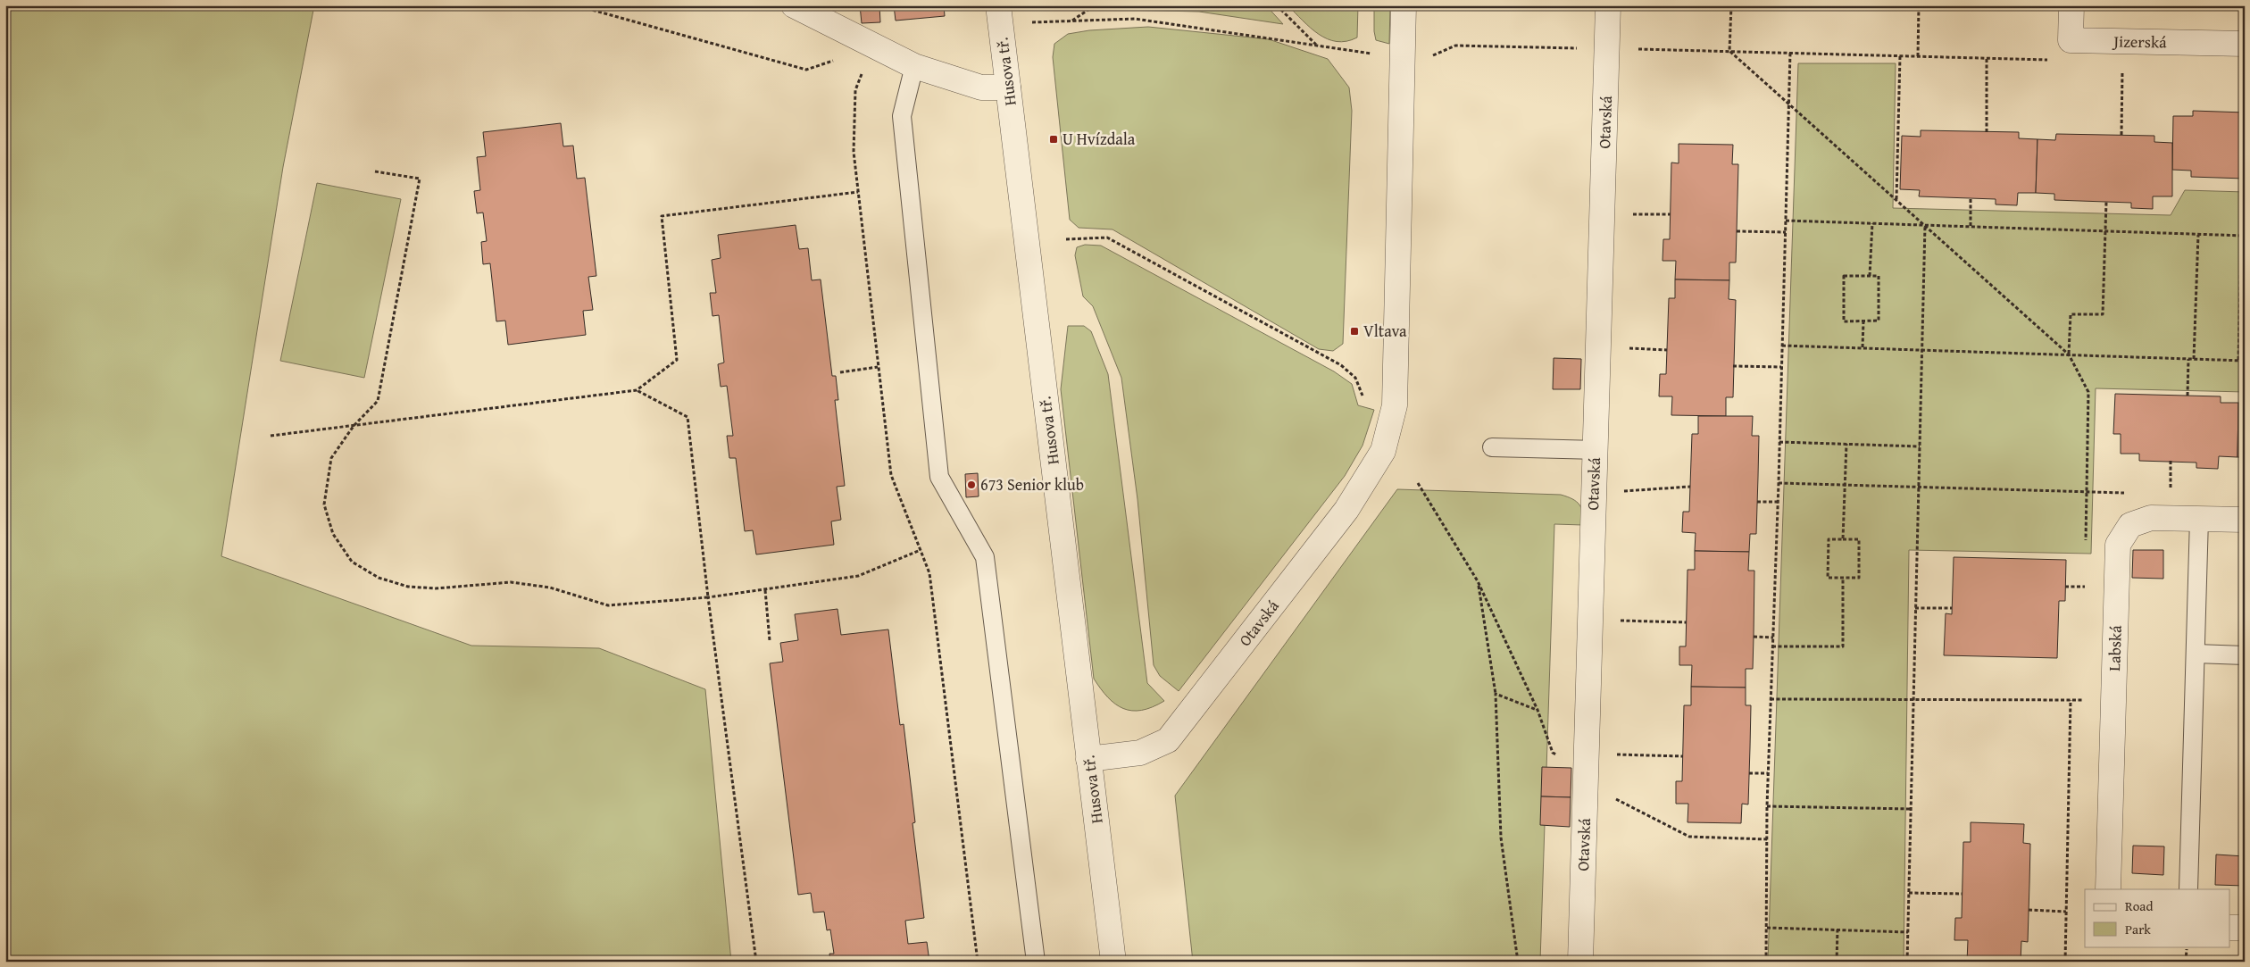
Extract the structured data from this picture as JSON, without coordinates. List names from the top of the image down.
{
  "streets": {
    "street": [
      "Jizerská",
      "Husova tř.",
      "Otavská",
      "Labská"
    ]
  },
  "crossings": [
    ["Husova tř.", "Otavská"]
  ],
  "places": {
    "transit": ["U Hvízdala", "Vltava"],
    "other": ["673 Senior klub"]
  },
  "legend": ["Road", "Park"]
}
